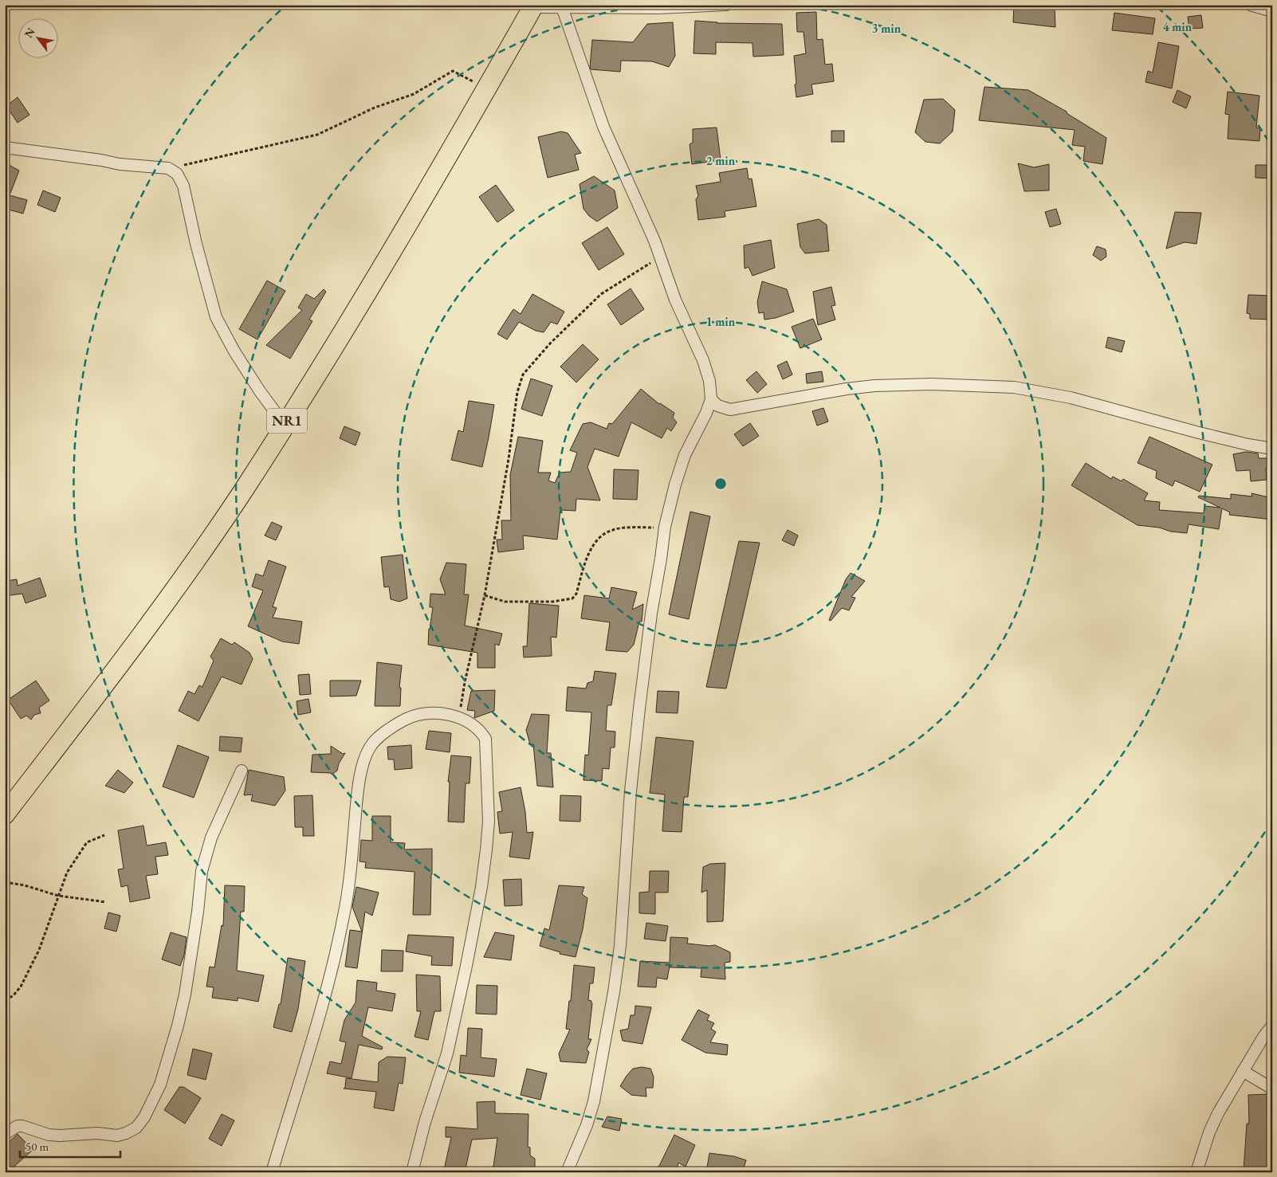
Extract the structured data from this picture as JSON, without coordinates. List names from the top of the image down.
{
  "streets": {
    "highway": ["NR1"]
  },
  "scale_bar": "50 m",
  "north": "top left",
  "rings": [
    "4 min",
    "3 min",
    "2 min",
    "1 min"
  ]
}
